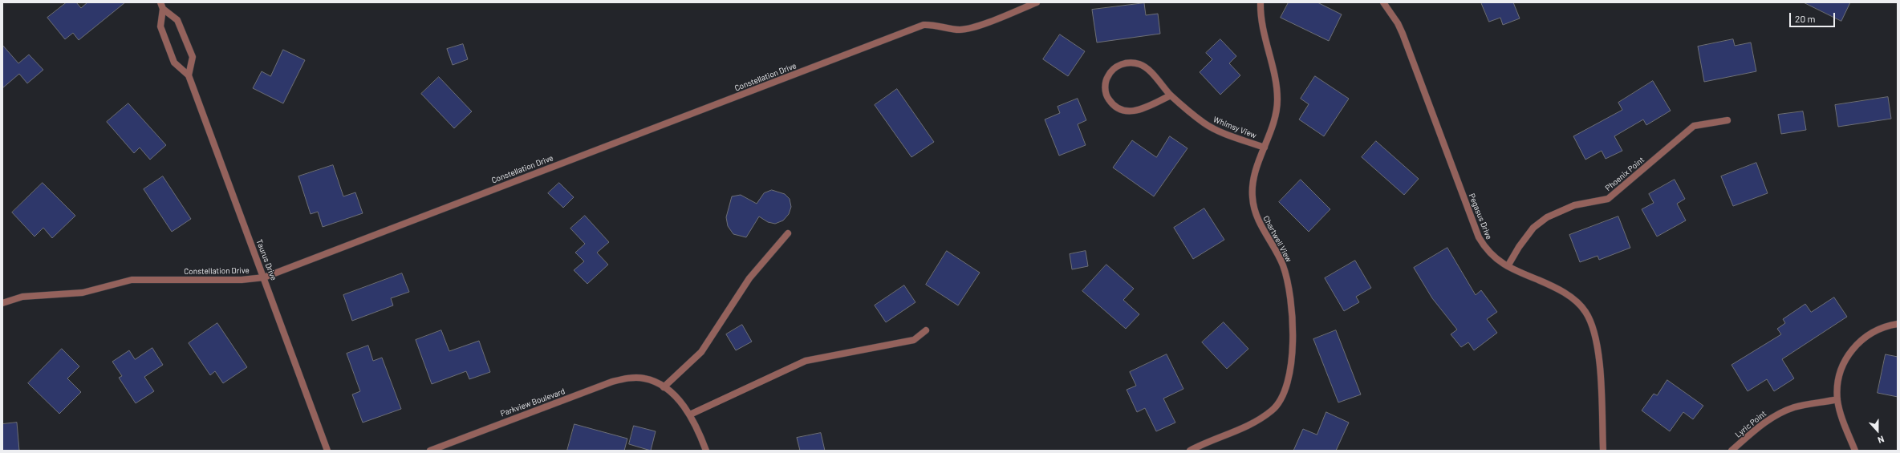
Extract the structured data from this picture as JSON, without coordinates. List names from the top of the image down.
{
  "streets": {
    "street": [
      "Constellation Drive",
      "Whimsy View",
      "Phoenix Point",
      "Pegasus Drive",
      "Chartwell View",
      "Taurus Drive",
      "Parkview Boulevard",
      "Lyric Point"
    ]
  },
  "crossings": [
    ["Constellation Drive", "Taurus Drive"],
    ["Whimsy View", "Chartwell View"],
    ["Phoenix Point", "Pegasus Drive"]
  ],
  "scale_bar": "20 m",
  "north": "bottom"
}
